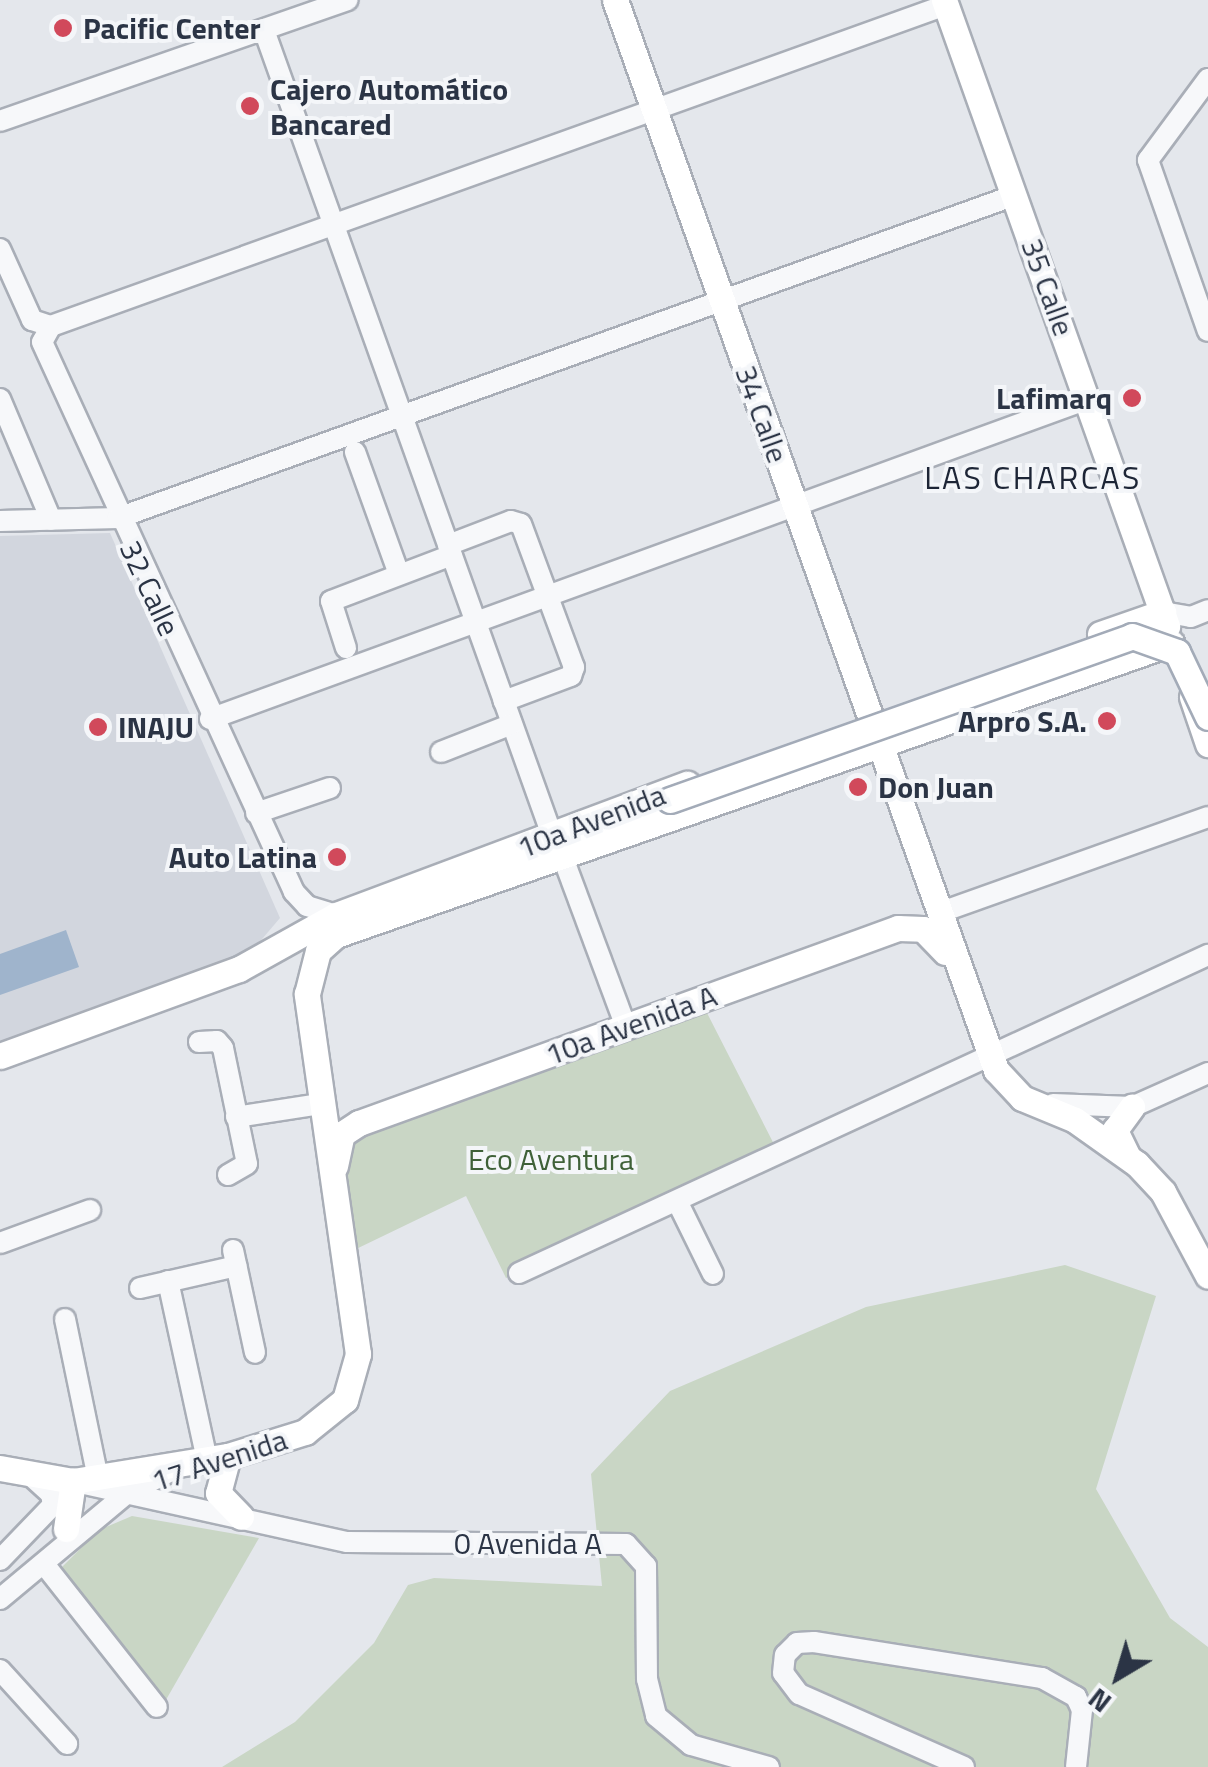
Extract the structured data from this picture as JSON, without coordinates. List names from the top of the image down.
{
  "streets": {
    "main road": [
      "35 Calle",
      "34 Calle",
      "10a Avenida",
      "10a Avenida A",
      "17 Avenida"
    ],
    "street": ["32 Calle", "0 Avenida A"]
  },
  "crossings": [
    ["35 Calle", "10a Avenida"],
    ["34 Calle", "10a Avenida"],
    ["34 Calle", "10a Avenida A"],
    ["32 Calle", "10a Avenida"],
    ["10a Avenida A", "17 Avenida"],
    ["17 Avenida", "0 Avenida A"]
  ],
  "districts": ["LAS CHARCAS"],
  "parks": ["Eco Aventura"],
  "places": [
    "Pacific Center",
    "Cajero Automático Bancared",
    "Lafimarq",
    "Arpro S.A.",
    "INAJU",
    "Don Juan",
    "Auto Latina"
  ],
  "north": "bottom left"
}
